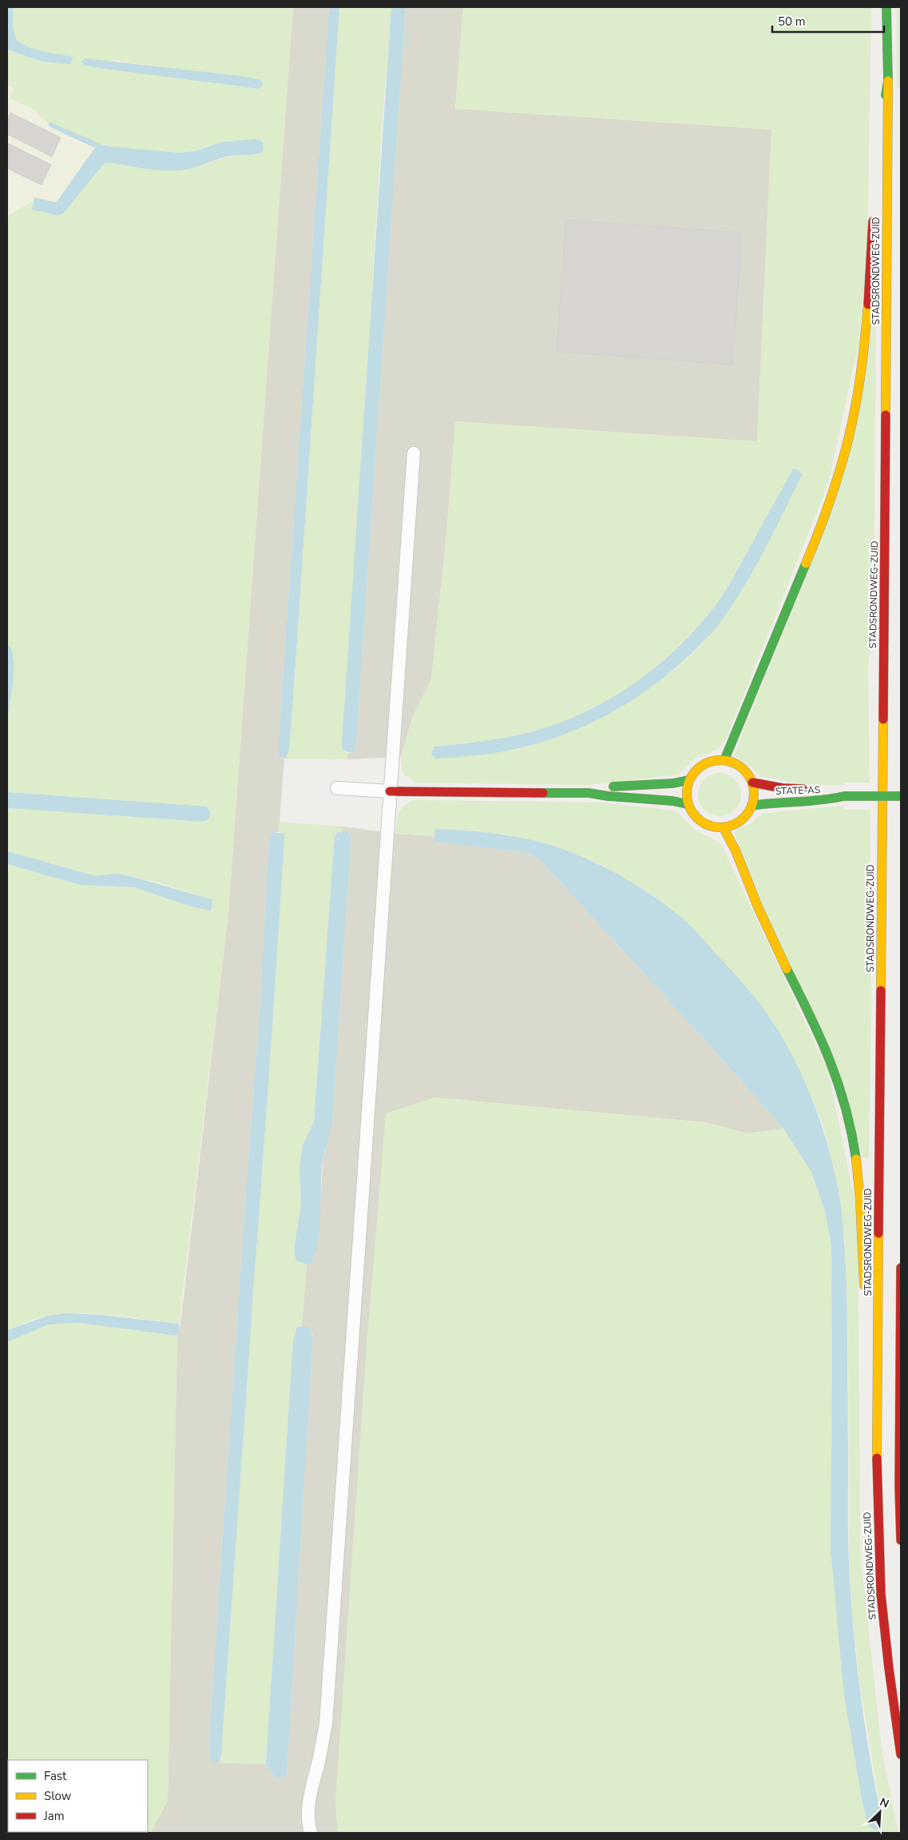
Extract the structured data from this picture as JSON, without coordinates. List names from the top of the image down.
{
  "streets": {
    "main road": ["STADSRONDWEG-ZUID", "STATE-AS"]
  },
  "legend": ["Fast", "Slow", "Jam"],
  "scale_bar": "50 m",
  "north": "top right"
}
